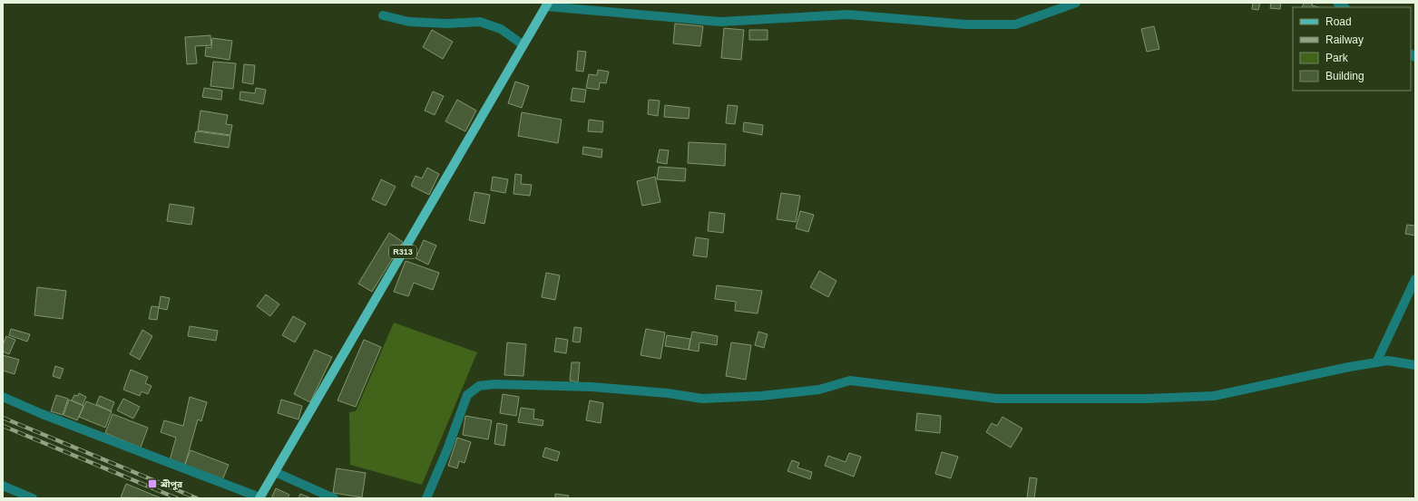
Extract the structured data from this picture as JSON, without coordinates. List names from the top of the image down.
{
  "streets": {
    "main road": ["R313"]
  },
  "places": {
    "transit": ["শ্রীপুর"]
  },
  "legend": [
    "Road",
    "Railway",
    "Park",
    "Building"
  ]
}
